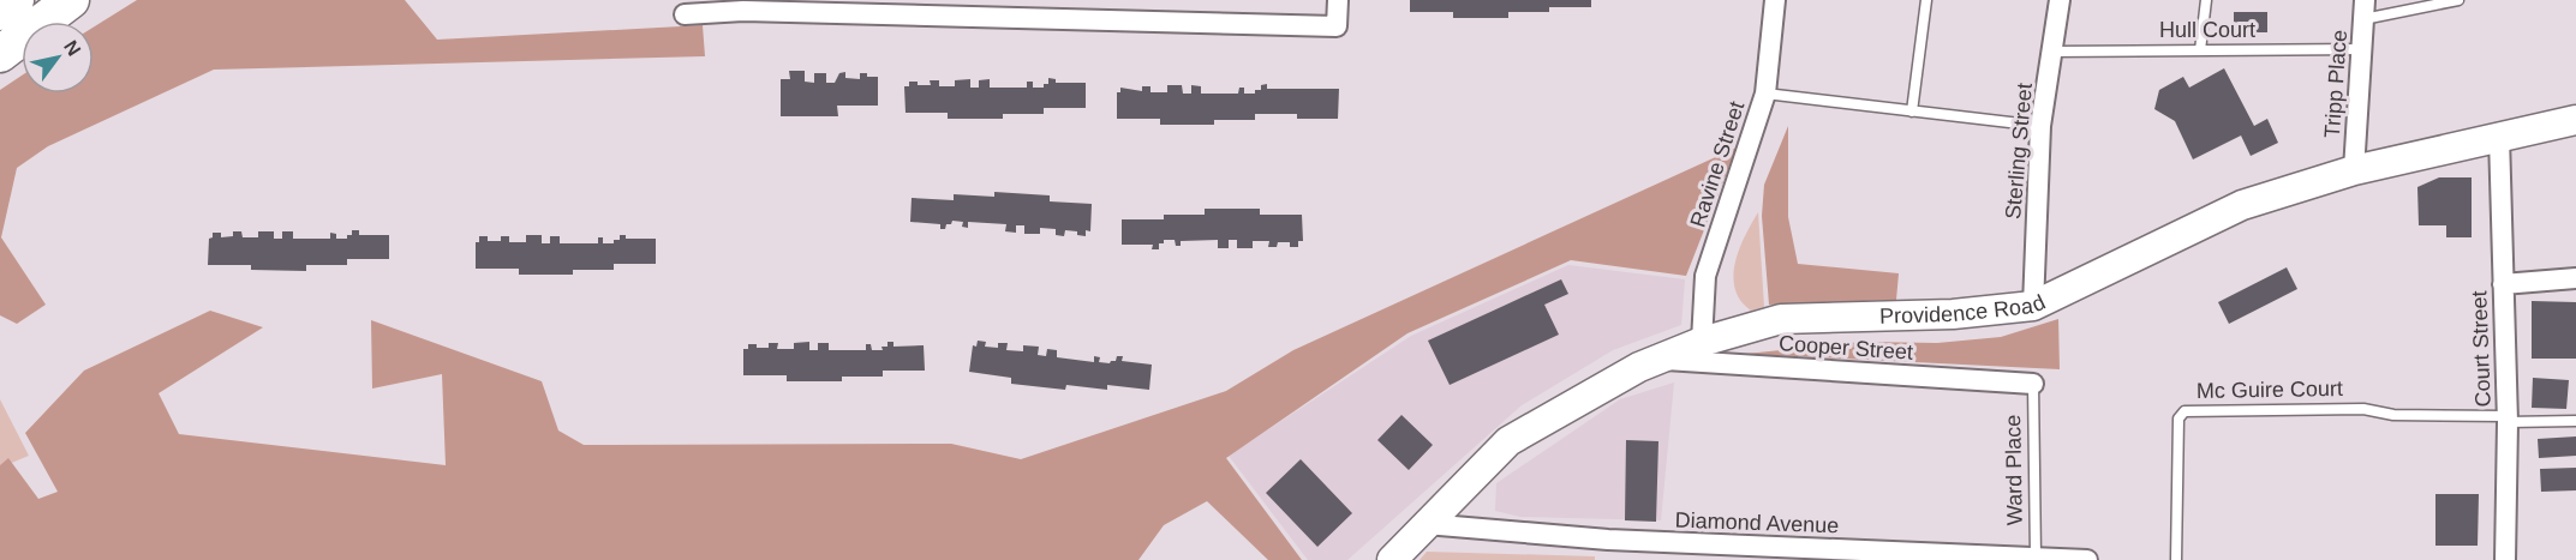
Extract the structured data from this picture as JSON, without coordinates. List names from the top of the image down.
{
  "streets": {
    "main road": ["Providence Road"],
    "street": [
      "Tripp Place",
      "Sterling Street",
      "Ravine Street",
      "Cooper Street",
      "Court Street",
      "Diamond Avenue"
    ],
    "lane": ["Hull Court", "Mc Guire Court", "Ward Place"]
  },
  "crossings": [
    ["Hull Court", "Tripp Place"],
    ["Hull Court", "Sterling Street"],
    ["Tripp Place", "Providence Road"],
    ["Sterling Street", "Providence Road"],
    ["Ravine Street", "Providence Road"],
    ["Providence Road", "Cooper Street"],
    ["Providence Road", "Court Street"],
    ["Providence Road", "Diamond Avenue"],
    ["Cooper Street", "Ward Place"],
    ["Court Street", "Mc Guire Court"],
    ["Ward Place", "Diamond Avenue"]
  ],
  "north": "top right"
}
